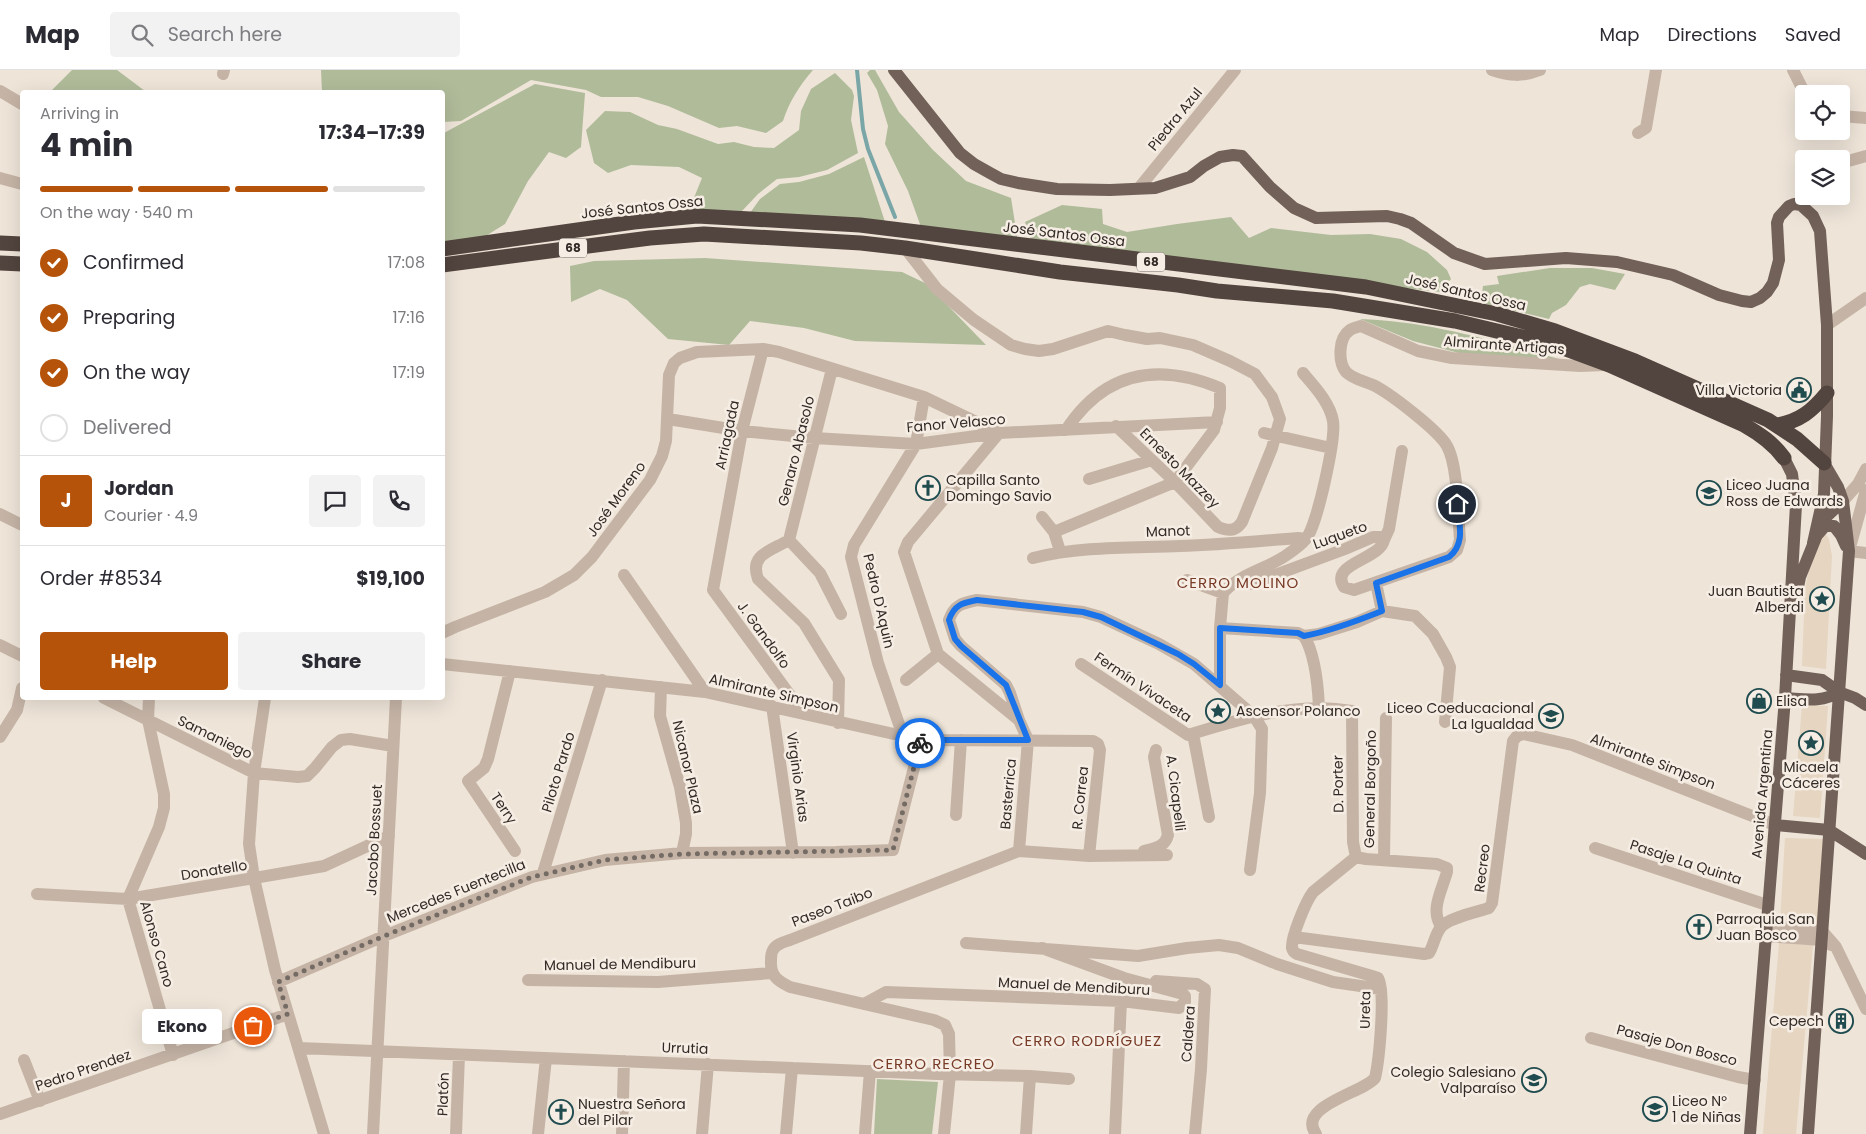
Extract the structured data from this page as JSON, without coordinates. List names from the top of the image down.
{
  "streets": {
    "highway": ["José Santos Ossa", "68"],
    "main road": ["Avenida Argentina"],
    "street": [
      "Piedra Azul",
      "Almirante Artigas",
      "Fanor Velasco",
      "Arriagada",
      "Genaro Abasolo",
      "Ernesto Mazzey",
      "José Moreno",
      "Manot",
      "Luqueto",
      "Pedro D'Aquin",
      "J. Gandolfo",
      "Fermín Vivaceta",
      "Almirante Simpson",
      "Samaniego",
      "Nicanor Plaza",
      "Piloto Pardo",
      "Virginio Arias",
      "D. Porter",
      "General Borgoño",
      "A. Cicapelli",
      "Basterrica",
      "R. Correa",
      "Terry",
      "Jacobo Bossuet",
      "Pasaje La Quinta",
      "Recreo",
      "Donatello",
      "Mercedes Fuentecilla",
      "Paseo Taibo",
      "Alonso Cano",
      "Manuel de Mendiburu",
      "Ureta",
      "Caldera",
      "Pasaje Don Bosco",
      "Urrutia",
      "Pedro Prendez",
      "Platón"
    ]
  },
  "crossings": [
    ["68", "Almirante Artigas"],
    ["68", "Avenida Argentina"],
    ["Almirante Artigas", "Luqueto"],
    ["Fanor Velasco", "Arriagada"],
    ["Fanor Velasco", "Genaro Abasolo"],
    ["Fanor Velasco", "Ernesto Mazzey"],
    ["Fanor Velasco", "José Moreno"],
    ["Fanor Velasco", "Pedro D'Aquin"],
    ["Arriagada", "José Moreno"],
    ["Arriagada", "J. Gandolfo"],
    ["Genaro Abasolo", "José Moreno"],
    ["José Moreno", "Pedro D'Aquin"],
    ["Pedro D'Aquin", "Almirante Simpson"],
    ["J. Gandolfo", "Almirante Simpson"],
    ["Almirante Simpson", "Nicanor Plaza"],
    ["Almirante Simpson", "Piloto Pardo"],
    ["Almirante Simpson", "Virginio Arias"],
    ["Almirante Simpson", "Basterrica"],
    ["Almirante Simpson", "Avenida Argentina"],
    ["Almirante Simpson", "R. Correa"],
    ["Almirante Simpson", "Terry"],
    ["Almirante Simpson", "Recreo"],
    ["Almirante Simpson", "Mercedes Fuentecilla"],
    ["Samaniego", "Jacobo Bossuet"],
    ["Samaniego", "Alonso Cano"],
    ["Nicanor Plaza", "Mercedes Fuentecilla"],
    ["Piloto Pardo", "Mercedes Fuentecilla"],
    ["Virginio Arias", "Mercedes Fuentecilla"],
    ["Basterrica", "Paseo Taibo"],
    ["Avenida Argentina", "Pasaje La Quinta"],
    ["Avenida Argentina", "Pasaje Don Bosco"],
    ["Jacobo Bossuet", "Donatello"],
    ["Jacobo Bossuet", "Mercedes Fuentecilla"],
    ["Jacobo Bossuet", "Urrutia"],
    ["Donatello", "Alonso Cano"],
    ["Paseo Taibo", "Manuel de Mendiburu"],
    ["Alonso Cano", "Pedro Prendez"],
    ["Manuel de Mendiburu", "Ureta"],
    ["Manuel de Mendiburu", "Caldera"],
    ["Urrutia", "Platón"]
  ],
  "districts": ["CERRO MOLINO", "CERRO RODRÍGUEZ", "CERRO RECREO"],
  "places": {
    "public building": ["Villa Victoria"],
    "church": ["Capilla Santo Domingo Savio", "Parroquia San Juan Bosco", "Nuestra Señora del Pilar"],
    "school or university": [
      "Liceo Juana Ross de Edwards",
      "Liceo Coeducacional La Igualdad",
      "Colegio Salesiano Valparaíso",
      "Liceo N° 1 de Niñas"
    ],
    "place": ["Juan Bautista Alberdi", "Ascensor Polanco", "Micaela Cáceres"],
    "shop": ["Elisa"],
    "building": ["Cepech"],
    "other": ["Ekono"]
  },
  "page": {
    "header": "Map",
    "search": "Search here",
    "nav": ["Map", "Directions", "Saved"],
    "heading": ["4 min", "Arriving in", "17:34–17:39"],
    "panel": [
      "Jordan",
      "Courier · 4.9",
      "Order #8534",
      "$19,100"
    ],
    "bar": "On the way · 540 m",
    "list": [
      ["Confirmed", "17:08"],
      ["Preparing", "17:16"],
      ["On the way", "17:19"],
      "Delivered"
    ],
    "round": "J",
    "buttons": ["Help", "Share"],
    "bubble": "Ekono"
  }
}
